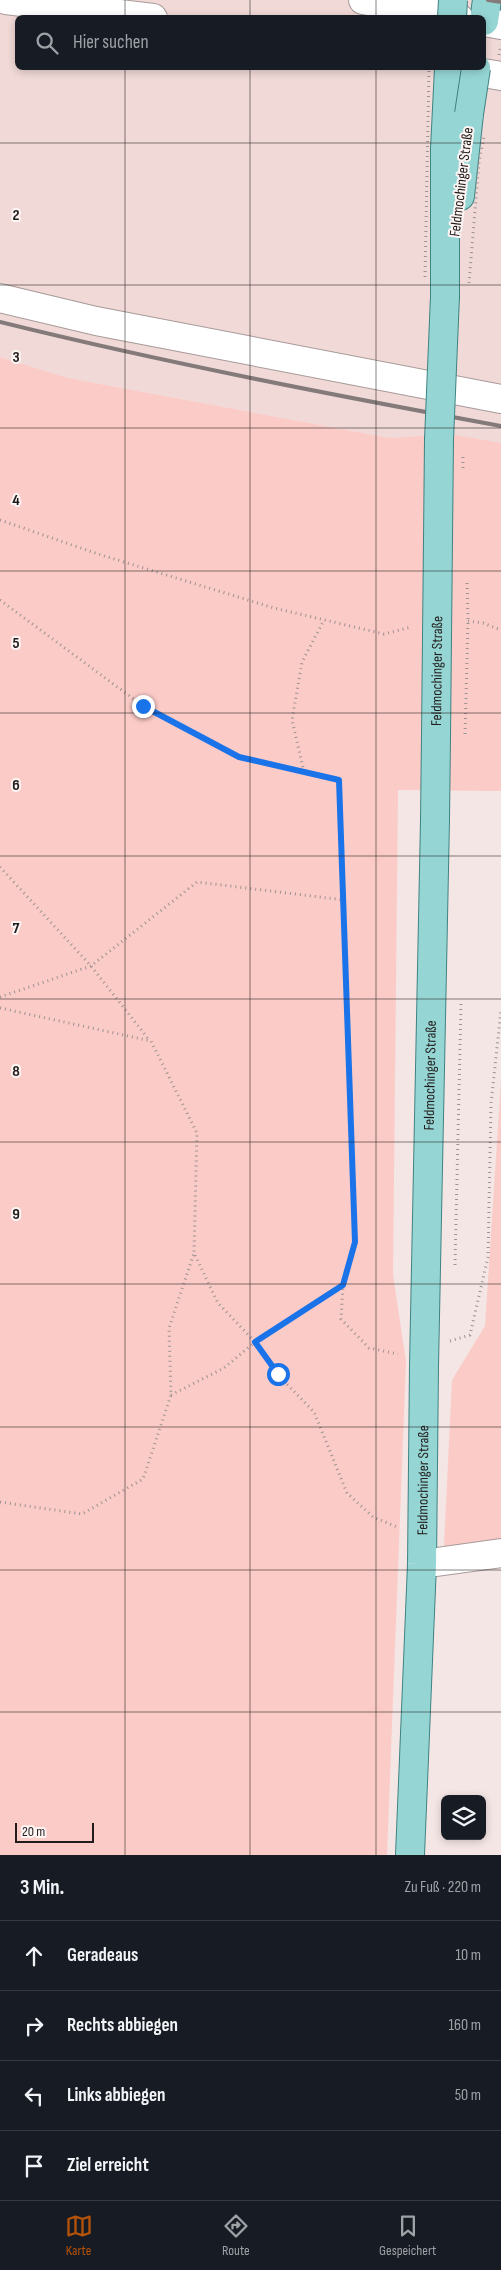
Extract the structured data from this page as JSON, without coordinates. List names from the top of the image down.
{
  "streets": {
    "main road": ["Feldmochinger Straße"]
  },
  "scale_bar": "20 m",
  "page": {
    "search": "Hier suchen",
    "scale": "20 m",
    "heading": ["3 Min.", "Zu Fuß · 220 m"],
    "list": [
      ["Geradeaus", "10 m"],
      ["Rechts abbiegen", "160 m"],
      ["Links abbiegen", "50 m"],
      "Ziel erreicht"
    ],
    "nav": ["Karte", "Route", "Gespeichert"]
  },
  "grid": {
    "rows": [
      "2",
      "3",
      "4",
      "5",
      "6",
      "7",
      "8",
      "9"
    ]
  }
}
